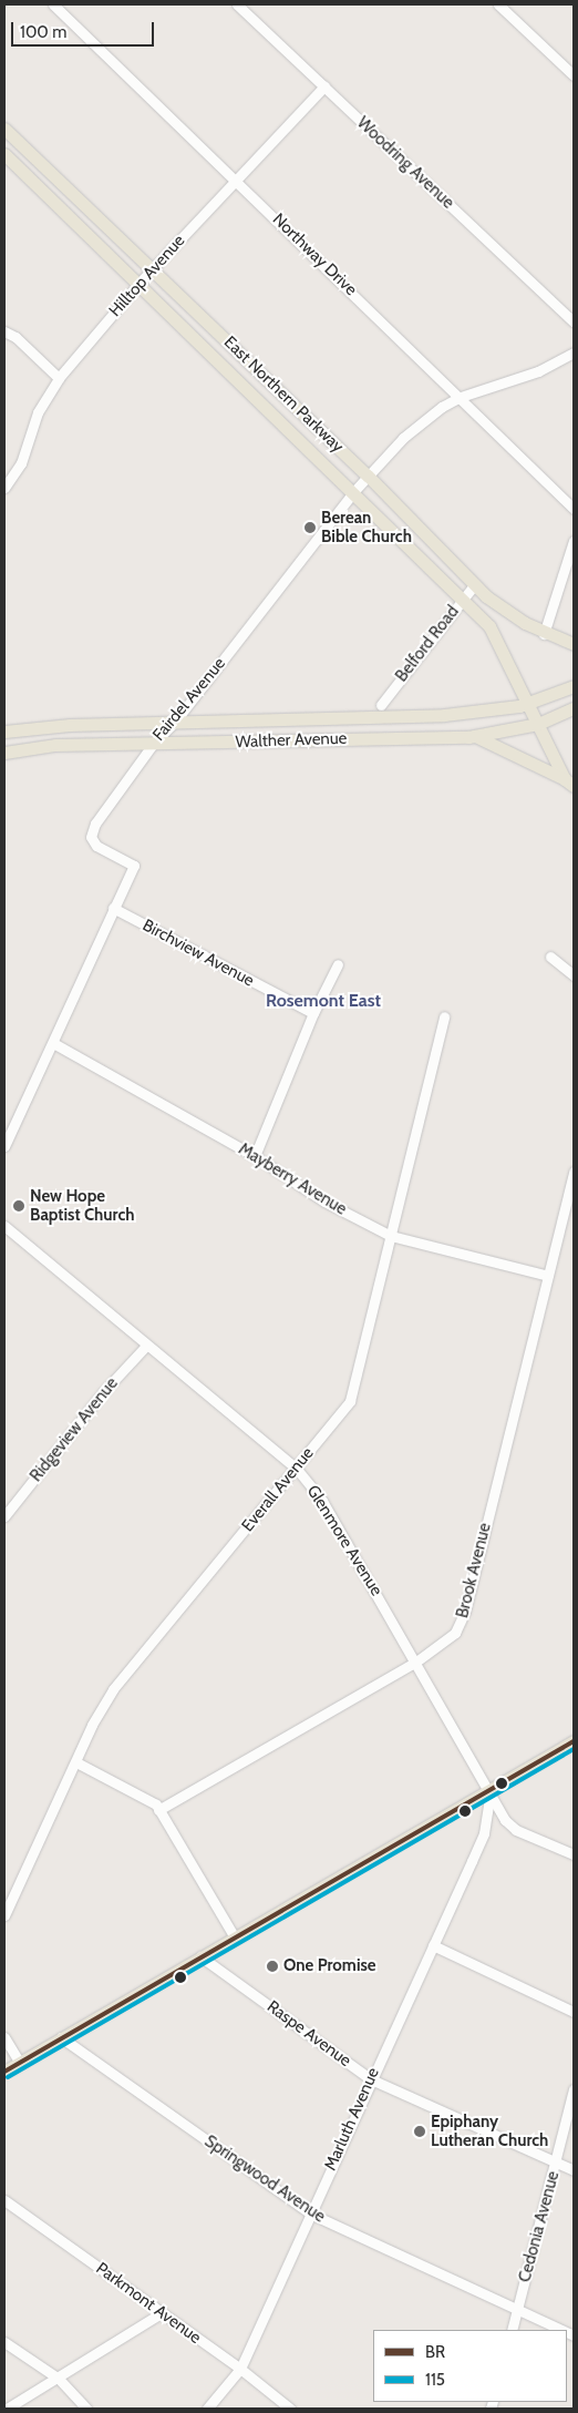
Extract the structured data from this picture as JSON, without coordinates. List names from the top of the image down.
{
  "streets": {
    "main road": ["East Northern Parkway", "Walther Avenue"],
    "street": [
      "Woodring Avenue",
      "Northway Drive",
      "Hilltop Avenue",
      "Belford Road",
      "Fairdel Avenue",
      "Birchview Avenue",
      "Mayberry Avenue",
      "Ridgeview Avenue",
      "Everall Avenue",
      "Glenmore Avenue",
      "Brook Avenue",
      "Raspe Avenue",
      "Marluth Avenue",
      "Springwood Avenue",
      "Cedonia Avenue",
      "Parkmont Avenue"
    ]
  },
  "crossings": [
    ["Woodring Avenue", "Hilltop Avenue"],
    ["Northway Drive", "Hilltop Avenue"],
    ["Northway Drive", "Fairdel Avenue"],
    ["Hilltop Avenue", "East Northern Parkway"],
    ["East Northern Parkway", "Belford Road"],
    ["East Northern Parkway", "Fairdel Avenue"],
    ["East Northern Parkway", "Walther Avenue"],
    ["Fairdel Avenue", "Walther Avenue"],
    ["Fairdel Avenue", "Birchview Avenue"],
    ["Fairdel Avenue", "Mayberry Avenue"],
    ["Mayberry Avenue", "Everall Avenue"],
    ["Mayberry Avenue", "Brook Avenue"],
    ["Ridgeview Avenue", "Glenmore Avenue"],
    ["Everall Avenue", "Glenmore Avenue"],
    ["Glenmore Avenue", "Brook Avenue"],
    ["Glenmore Avenue", "Marluth Avenue"],
    ["Raspe Avenue", "Marluth Avenue"],
    ["Raspe Avenue", "Cedonia Avenue"],
    ["Marluth Avenue", "Springwood Avenue"],
    ["Marluth Avenue", "Parkmont Avenue"],
    ["Springwood Avenue", "Cedonia Avenue"]
  ],
  "districts": ["Rosemont East"],
  "places": [
    "Berean Bible Church",
    "New Hope Baptist Church",
    "One Promise",
    "Epiphany Lutheran Church"
  ],
  "lines": ["transit line BR", "transit line 115"],
  "legend": ["BR", "115"],
  "scale_bar": "100 m"
}
